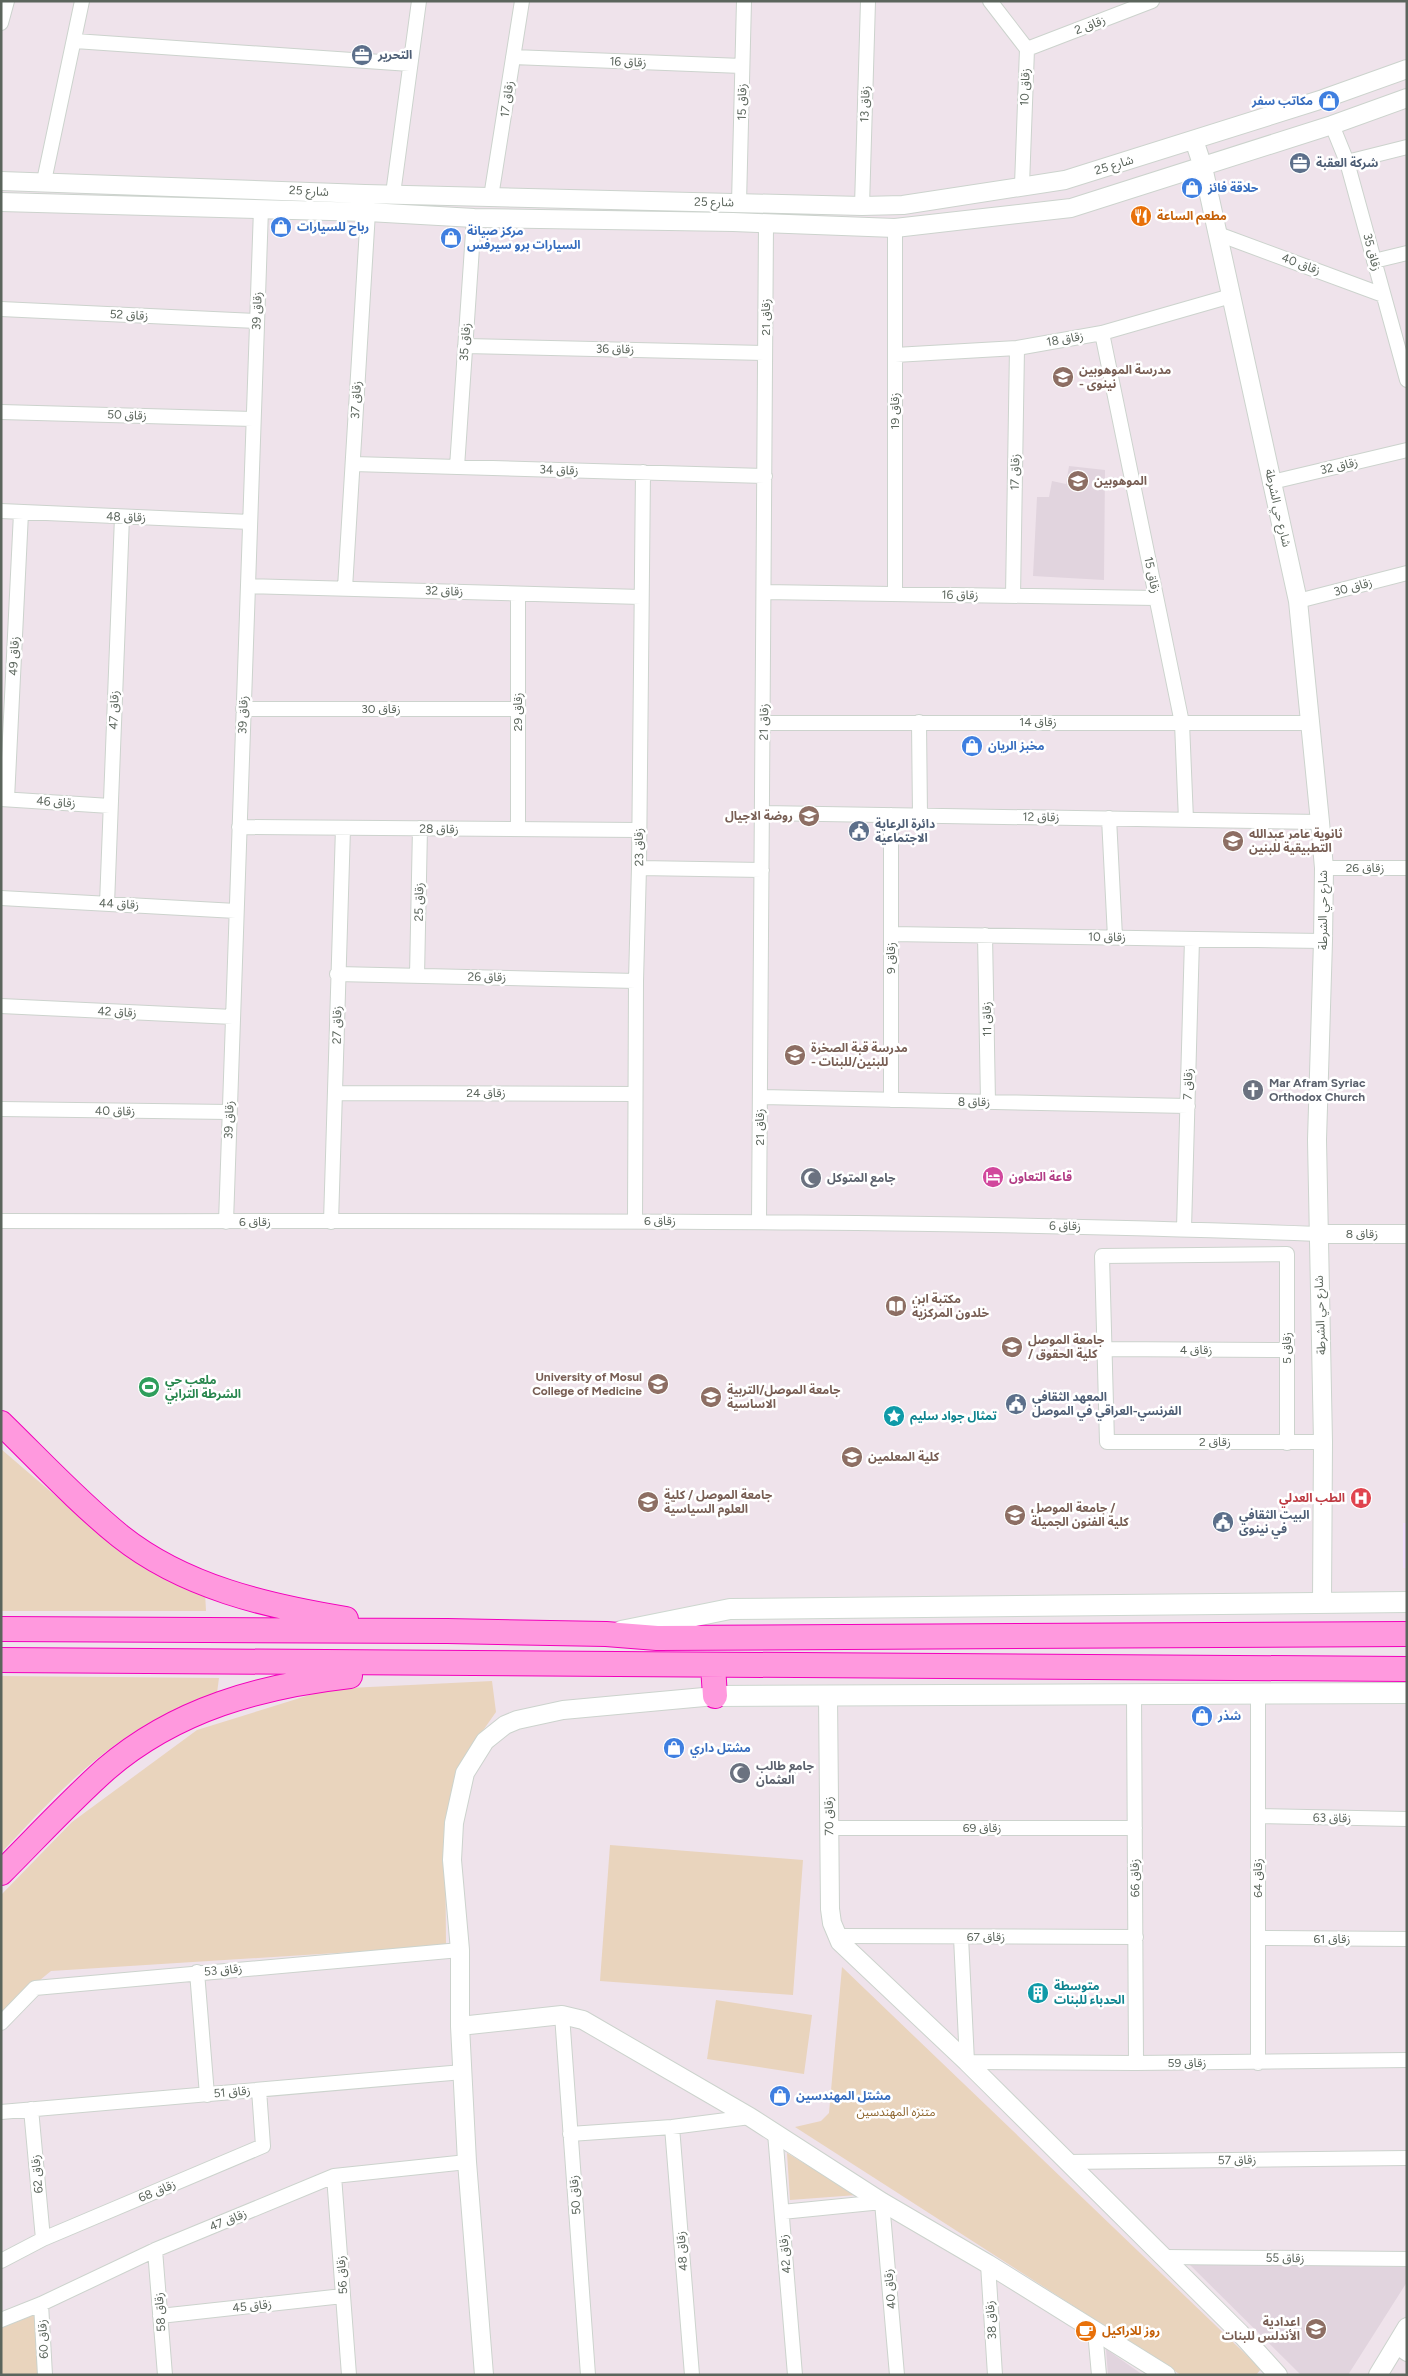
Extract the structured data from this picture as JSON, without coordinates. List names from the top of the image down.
{
  "streets": {
    "street": [
      "زقاق 2",
      "زقاق 16",
      "زقاق 10",
      "زقاق 17",
      "زقاق 15",
      "زقاق 13",
      "شارع 25",
      "زقاق 35",
      "زقاق 40",
      "زقاق 39",
      "زقاق 52",
      "زقاق 21",
      "زقاق 18",
      "زقاق 36",
      "زقاق 37",
      "زقاق 19",
      "زقاق 50",
      "زقاق 32",
      "زقاق 34",
      "شارع حي الشرطة",
      "زقاق 48",
      "زقاق 30",
      "زقاق 49",
      "زقاق 47",
      "زقاق 29",
      "زقاق 14",
      "زقاق 46",
      "زقاق 12",
      "زقاق 28",
      "زقاق 23",
      "زقاق 26",
      "زقاق 25",
      "زقاق 44",
      "زقاق 9",
      "زقاق 42",
      "زقاق 11",
      "زقاق 27",
      "زقاق 7",
      "زقاق 24",
      "زقاق 8",
      "زقاق 6",
      "زقاق 5",
      "زقاق 4",
      "زقاق 70",
      "زقاق 63",
      "زقاق 69",
      "زقاق 66",
      "زقاق 64",
      "زقاق 67",
      "زقاق 61",
      "زقاق 53",
      "زقاق 59",
      "زقاق 51",
      "زقاق 57",
      "زقاق 62",
      "زقاق 68",
      "زقاق 55",
      "زقاق 56",
      "زقاق 45",
      "زقاق 58",
      "زقاق 38",
      "زقاق 60"
    ]
  },
  "crossings": [
    ["زقاق 2", "زقاق 10"],
    ["زقاق 2", "شارع حي الشرطة"],
    ["زقاق 2", "زقاق 5"],
    ["زقاق 2", "زقاق 4"],
    ["زقاق 16", "زقاق 17"],
    ["زقاق 16", "زقاق 15"],
    ["زقاق 16", "زقاق 21"],
    ["زقاق 16", "زقاق 19"],
    ["زقاق 10", "شارع 25"],
    ["زقاق 10", "شارع حي الشرطة"],
    ["زقاق 10", "زقاق 9"],
    ["زقاق 10", "زقاق 11"],
    ["زقاق 10", "زقاق 7"],
    ["زقاق 17", "شارع 25"],
    ["زقاق 17", "زقاق 18"],
    ["زقاق 15", "شارع 25"],
    ["زقاق 15", "زقاق 18"],
    ["زقاق 15", "زقاق 14"],
    ["زقاق 15", "زقاق 12"],
    ["زقاق 13", "شارع 25"],
    ["شارع 25", "زقاق 35"],
    ["شارع 25", "زقاق 39"],
    ["شارع 25", "زقاق 21"],
    ["شارع 25", "زقاق 37"],
    ["شارع 25", "زقاق 19"],
    ["شارع 25", "شارع حي الشرطة"],
    ["زقاق 35", "زقاق 40"],
    ["زقاق 35", "زقاق 36"],
    ["زقاق 35", "زقاق 34"],
    ["زقاق 40", "زقاق 39"],
    ["زقاق 40", "شارع حي الشرطة"],
    ["زقاق 39", "زقاق 52"],
    ["زقاق 39", "زقاق 50"],
    ["زقاق 39", "زقاق 32"],
    ["زقاق 39", "زقاق 48"],
    ["زقاق 39", "زقاق 30"],
    ["زقاق 39", "زقاق 28"],
    ["زقاق 39", "زقاق 44"],
    ["زقاق 39", "زقاق 42"],
    ["زقاق 39", "زقاق 6"],
    ["زقاق 21", "زقاق 36"],
    ["زقاق 21", "زقاق 34"],
    ["زقاق 21", "زقاق 14"],
    ["زقاق 21", "زقاق 12"],
    ["زقاق 21", "زقاق 8"],
    ["زقاق 21", "زقاق 6"],
    ["زقاق 18", "زقاق 19"],
    ["زقاق 18", "شارع حي الشرطة"],
    ["زقاق 37", "زقاق 32"],
    ["زقاق 37", "زقاق 34"],
    ["زقاق 32", "شارع حي الشرطة"],
    ["زقاق 32", "زقاق 29"],
    ["زقاق 32", "زقاق 23"],
    ["زقاق 34", "زقاق 23"],
    ["شارع حي الشرطة", "زقاق 30"],
    ["شارع حي الشرطة", "زقاق 14"],
    ["شارع حي الشرطة", "زقاق 12"],
    ["شارع حي الشرطة", "زقاق 26"],
    ["شارع حي الشرطة", "زقاق 8"],
    ["شارع حي الشرطة", "زقاق 6"],
    ["زقاق 48", "زقاق 49"],
    ["زقاق 48", "زقاق 47"],
    ["زقاق 30", "زقاق 29"],
    ["زقاق 49", "زقاق 46"],
    ["زقاق 47", "زقاق 46"],
    ["زقاق 47", "زقاق 44"],
    ["زقاق 47", "زقاق 56"],
    ["زقاق 47", "زقاق 58"],
    ["زقاق 47", "زقاق 60"],
    ["زقاق 29", "زقاق 28"],
    ["زقاق 12", "زقاق 9"],
    ["زقاق 28", "زقاق 23"],
    ["زقاق 28", "زقاق 25"],
    ["زقاق 28", "زقاق 27"],
    ["زقاق 23", "زقاق 26"],
    ["زقاق 23", "زقاق 24"],
    ["زقاق 23", "زقاق 6"],
    ["زقاق 26", "زقاق 25"],
    ["زقاق 26", "زقاق 27"],
    ["زقاق 9", "زقاق 8"],
    ["زقاق 11", "زقاق 8"],
    ["زقاق 27", "زقاق 24"],
    ["زقاق 27", "زقاق 6"],
    ["زقاق 7", "زقاق 8"],
    ["زقاق 7", "زقاق 6"],
    ["زقاق 8", "زقاق 6"],
    ["زقاق 5", "زقاق 4"],
    ["زقاق 70", "زقاق 69"],
    ["زقاق 70", "زقاق 67"],
    ["زقاق 63", "زقاق 64"],
    ["زقاق 69", "زقاق 66"],
    ["زقاق 66", "زقاق 67"],
    ["زقاق 66", "زقاق 59"],
    ["زقاق 64", "زقاق 61"],
    ["زقاق 64", "زقاق 59"],
    ["زقاق 51", "زقاق 62"],
    ["زقاق 51", "زقاق 68"],
    ["زقاق 62", "زقاق 68"],
    ["زقاق 56", "زقاق 45"],
    ["زقاق 45", "زقاق 58"]
  ],
  "parks": ["متنزه المهندسين"],
  "places": {
    "office": ["التحریر", "شركة العقبة"],
    "shop": [
      "مكاتب سفر",
      "حلاقة فائز",
      "رباح للسيارات",
      "مركز صيانة السيارات برو سيرفس",
      "مخبز الريان",
      "شذر",
      "مشتل داري",
      "مشتل المهندسين"
    ],
    "restaurant": ["مطعم الساعة"],
    "school or university": [
      "مدرسة الموهوبين - نينوى",
      "الموهوبين",
      "روضة الاجيال",
      "ثانوية عامر عبدالله التطبيقية للبنين",
      "مدرسة قبة الصخرة - للبنين/للبنات",
      "جامعة الموصل / كلية الحقوق",
      "University of Mosul College of Medicine",
      "جامعة الموصل/التربية الاساسية",
      "كلية المعلمين",
      "جامعة الموصل / كلية العلوم السياسية",
      "جامعة الموصل / كلية الفنون الجميلة",
      "اعدادية الأندلس للبنات"
    ],
    "public building": ["دائرة الرعاية الاجتماعية", "المعهد الثقافي الفرنسي-العراقي في الموصل", "البيت الثقافي في نينوى"],
    "church": ["Mar Afram Syriac Orthodox Church"],
    "hotel": ["قاعة التعاون"],
    "mosque": ["جامع المتوكل", "جامع طالب العثمان"],
    "library": ["مكتبة ابن خلدون المركزية"],
    "sports": ["ملعب حي الشرطة الترابي"],
    "place": ["تمثال جواد سليم"],
    "hospital": ["الطب العدلي"],
    "building": ["متوسطة الحدباء للبنات"],
    "cafe": ["روز للاراكيل"]
  }
}
